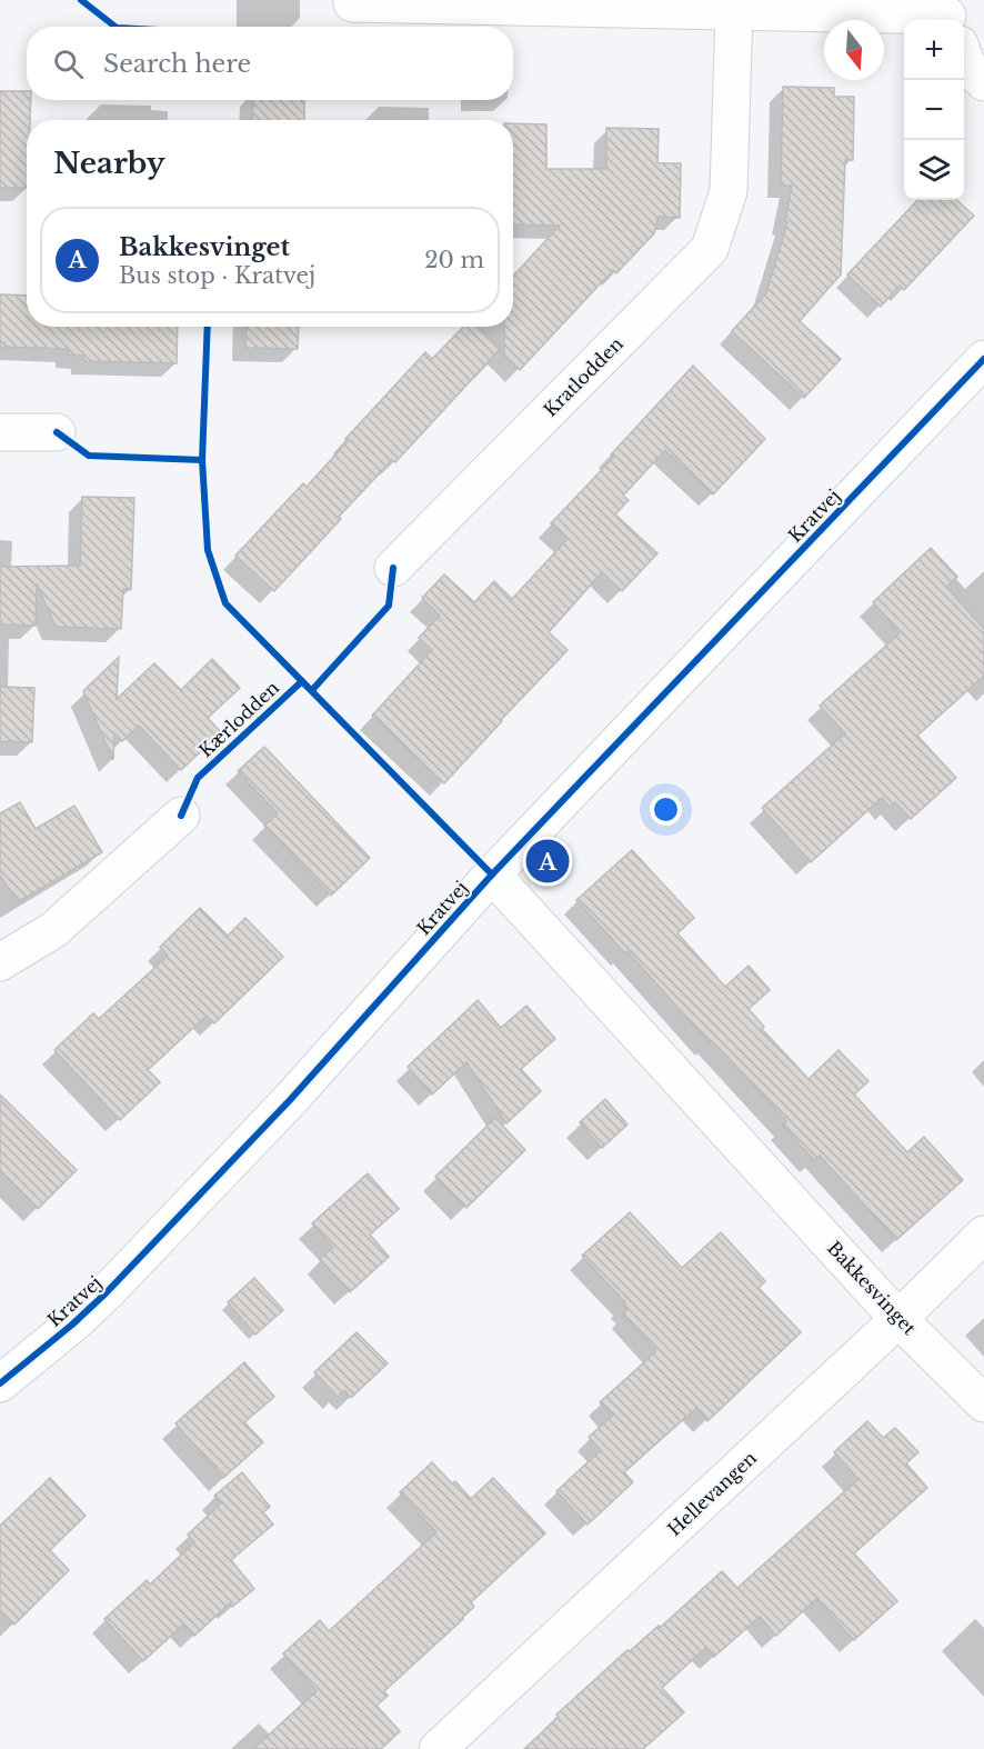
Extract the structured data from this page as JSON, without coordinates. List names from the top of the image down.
{
  "streets": {
    "street": [
      "Kratlodden",
      "Kratvej",
      "Bakkesvinget",
      "Hellevangen"
    ],
    "cycle path": ["Kærlodden"]
  },
  "crossings": [
    ["Kratvej", "Bakkesvinget"],
    ["Bakkesvinget", "Hellevangen"]
  ],
  "north": "bottom",
  "page": {
    "map_buttons": ["+", "−"],
    "search": "Search here",
    "heading": "Nearby",
    "list": [
      {
        "mark": "A",
        "name": "Bakkesvinget",
        "note": "Bus stop · Kratvej",
        "value": "20 m"
      }
    ],
    "pins": "A"
  }
}
